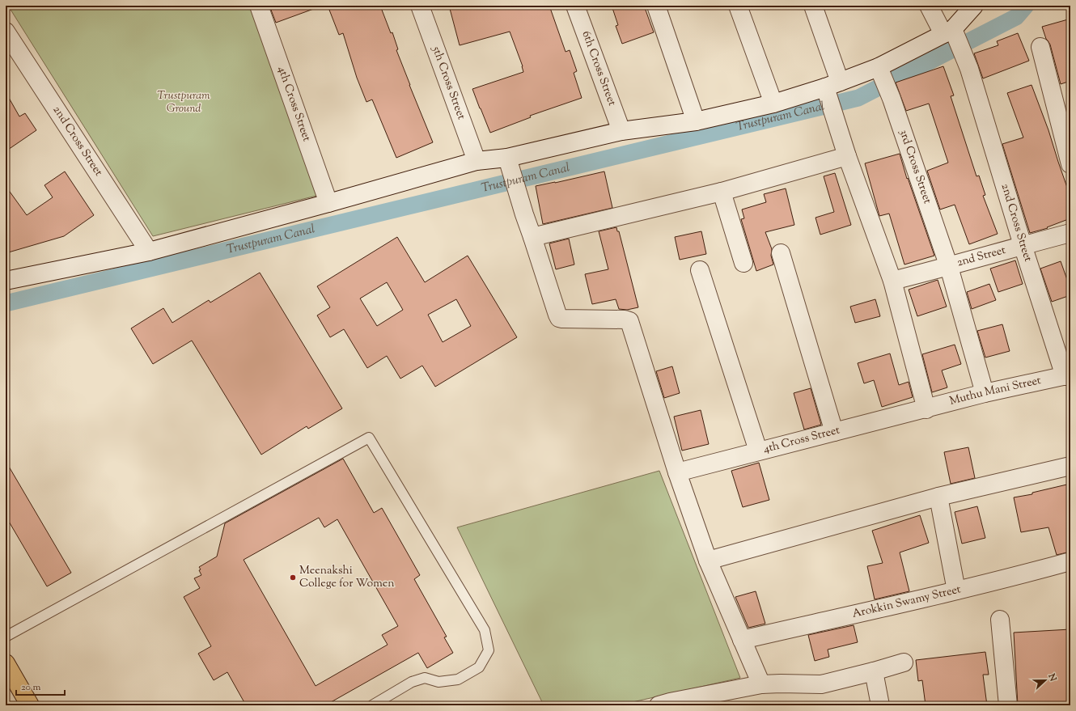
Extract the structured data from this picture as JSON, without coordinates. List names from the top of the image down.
{
  "streets": {
    "street": [
      "6th Cross Street",
      "5th Cross Street",
      "4th Cross Street",
      "2nd Cross Street",
      "3rd Cross Street",
      "2nd Street",
      "Muthu Mani Street",
      "Arokkin Swamy Street"
    ]
  },
  "crossings": [
    ["4th Cross Street", "Muthu Mani Street"],
    ["2nd Cross Street", "2nd Street"],
    ["2nd Cross Street", "Muthu Mani Street"],
    ["3rd Cross Street", "2nd Street"],
    ["3rd Cross Street", "Muthu Mani Street"]
  ],
  "water": ["Trustpuram Canal"],
  "parks": ["Trustpuram Ground"],
  "places": ["Meenakshi College for Women"],
  "scale_bar": "20 m",
  "north": "right"
}
